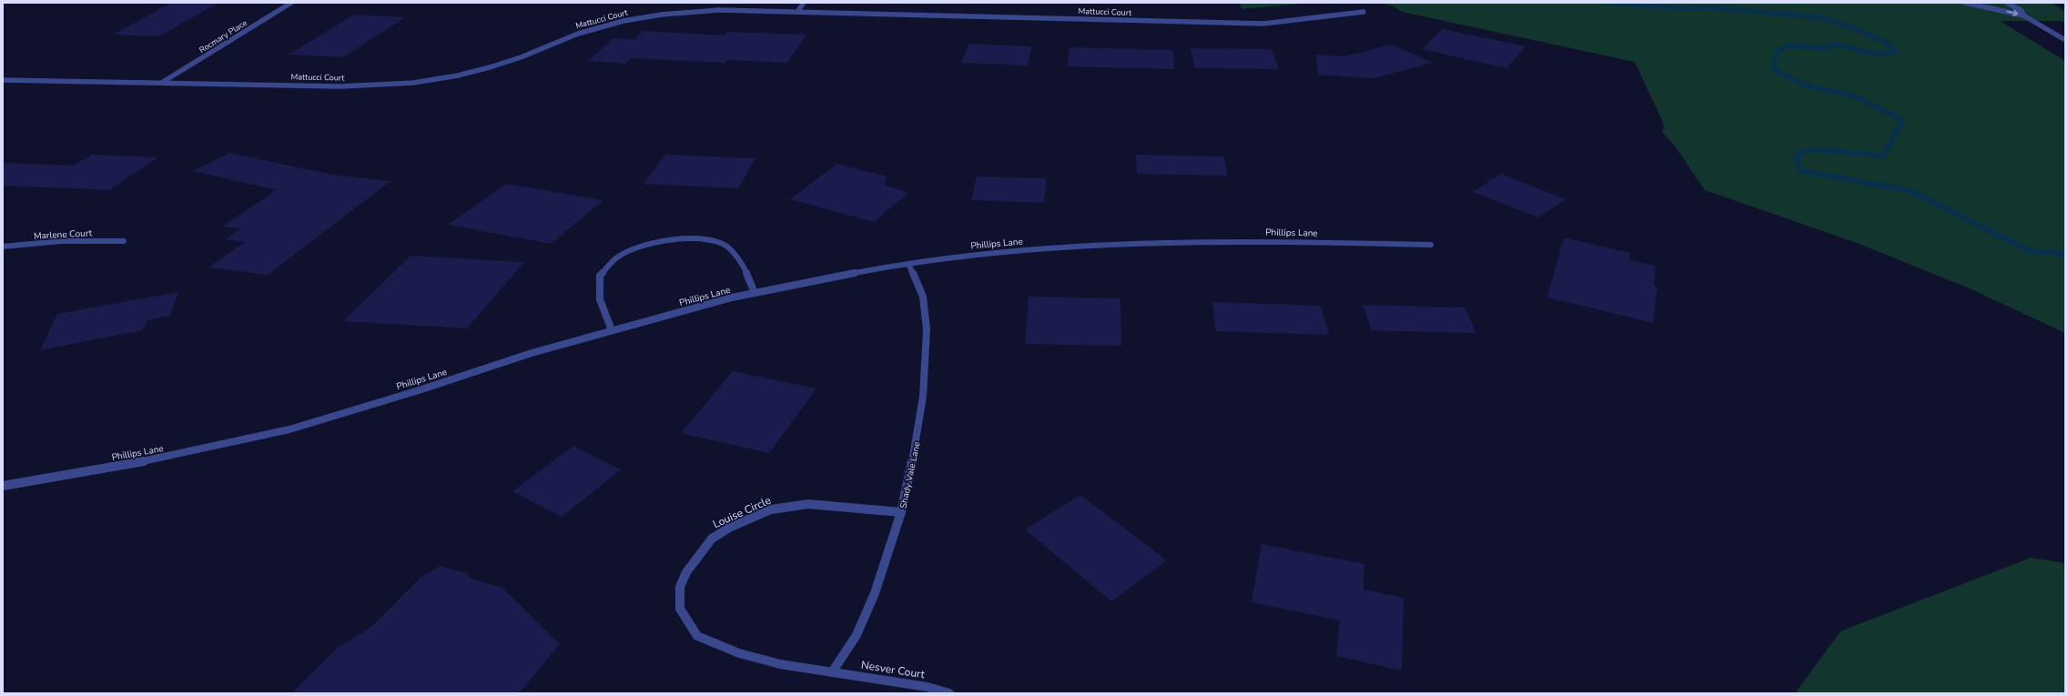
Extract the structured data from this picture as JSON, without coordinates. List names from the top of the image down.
{
  "streets": {
    "street": [
      "Mattucci Court",
      "Rocmary Place",
      "Phillips Lane",
      "Marlene Court",
      "Shady Vale Lane",
      "Louise Circle",
      "Nesver Court"
    ]
  },
  "crossings": [
    ["Mattucci Court", "Rocmary Place"],
    ["Phillips Lane", "Shady Vale Lane"],
    ["Shady Vale Lane", "Louise Circle"],
    ["Shady Vale Lane", "Nesver Court"],
    ["Louise Circle", "Nesver Court"]
  ]
}
